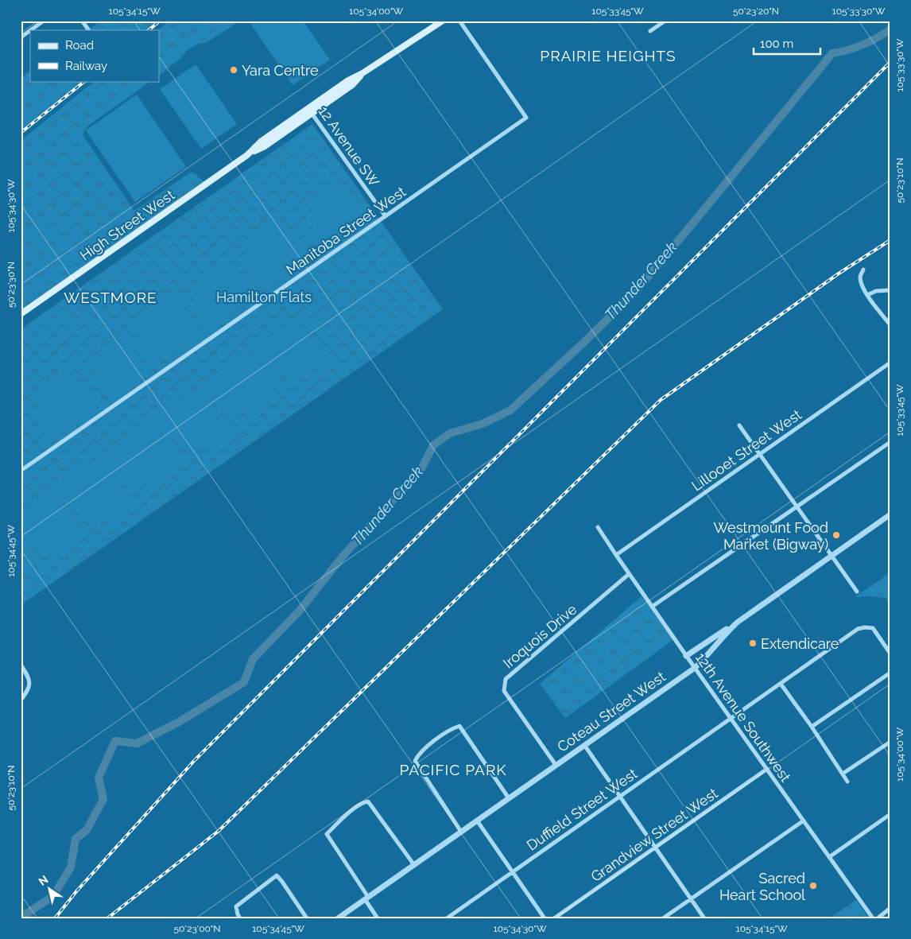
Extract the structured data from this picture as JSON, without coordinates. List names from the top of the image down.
{
  "streets": {
    "main road": ["High Street West"],
    "street": [
      "12 Avenue SW",
      "Manitoba Street West",
      "Lillooet Street West",
      "Iroquois Drive",
      "Coteau Street West",
      "12th Avenue Southwest",
      "Duffield Street West",
      "Grandview Street West"
    ]
  },
  "crossings": [
    ["12 Avenue SW", "High Street West"],
    ["12 Avenue SW", "Manitoba Street West"],
    ["Lillooet Street West", "12th Avenue Southwest"],
    ["Iroquois Drive", "Coteau Street West"],
    ["Iroquois Drive", "12th Avenue Southwest"],
    ["Coteau Street West", "12th Avenue Southwest"],
    ["12th Avenue Southwest", "Duffield Street West"],
    ["12th Avenue Southwest", "Grandview Street West"]
  ],
  "districts": ["PRAIRIE HEIGHTS", "WESTMORE", "PACIFIC PARK"],
  "water": ["Thunder Creek"],
  "parks": ["Hamilton Flats"],
  "places": [
    "Yara Centre",
    "Westmount Food Market (Bigway)",
    "Extendicare",
    "Sacred Heart School"
  ],
  "legend": ["Road", "Railway"],
  "scale_bar": "100 m",
  "north": "top left",
  "coordinates": [
    "105°34'15\"W",
    "105°34'00\"W",
    "105°33'45\"W",
    "50°23'20\"N",
    "105°33'30\"W",
    "50°23'10\"N",
    "105°34'30\"W",
    "50°23'30\"N",
    "105°34'45\"W",
    "50°23'00\"N"
  ]
}
